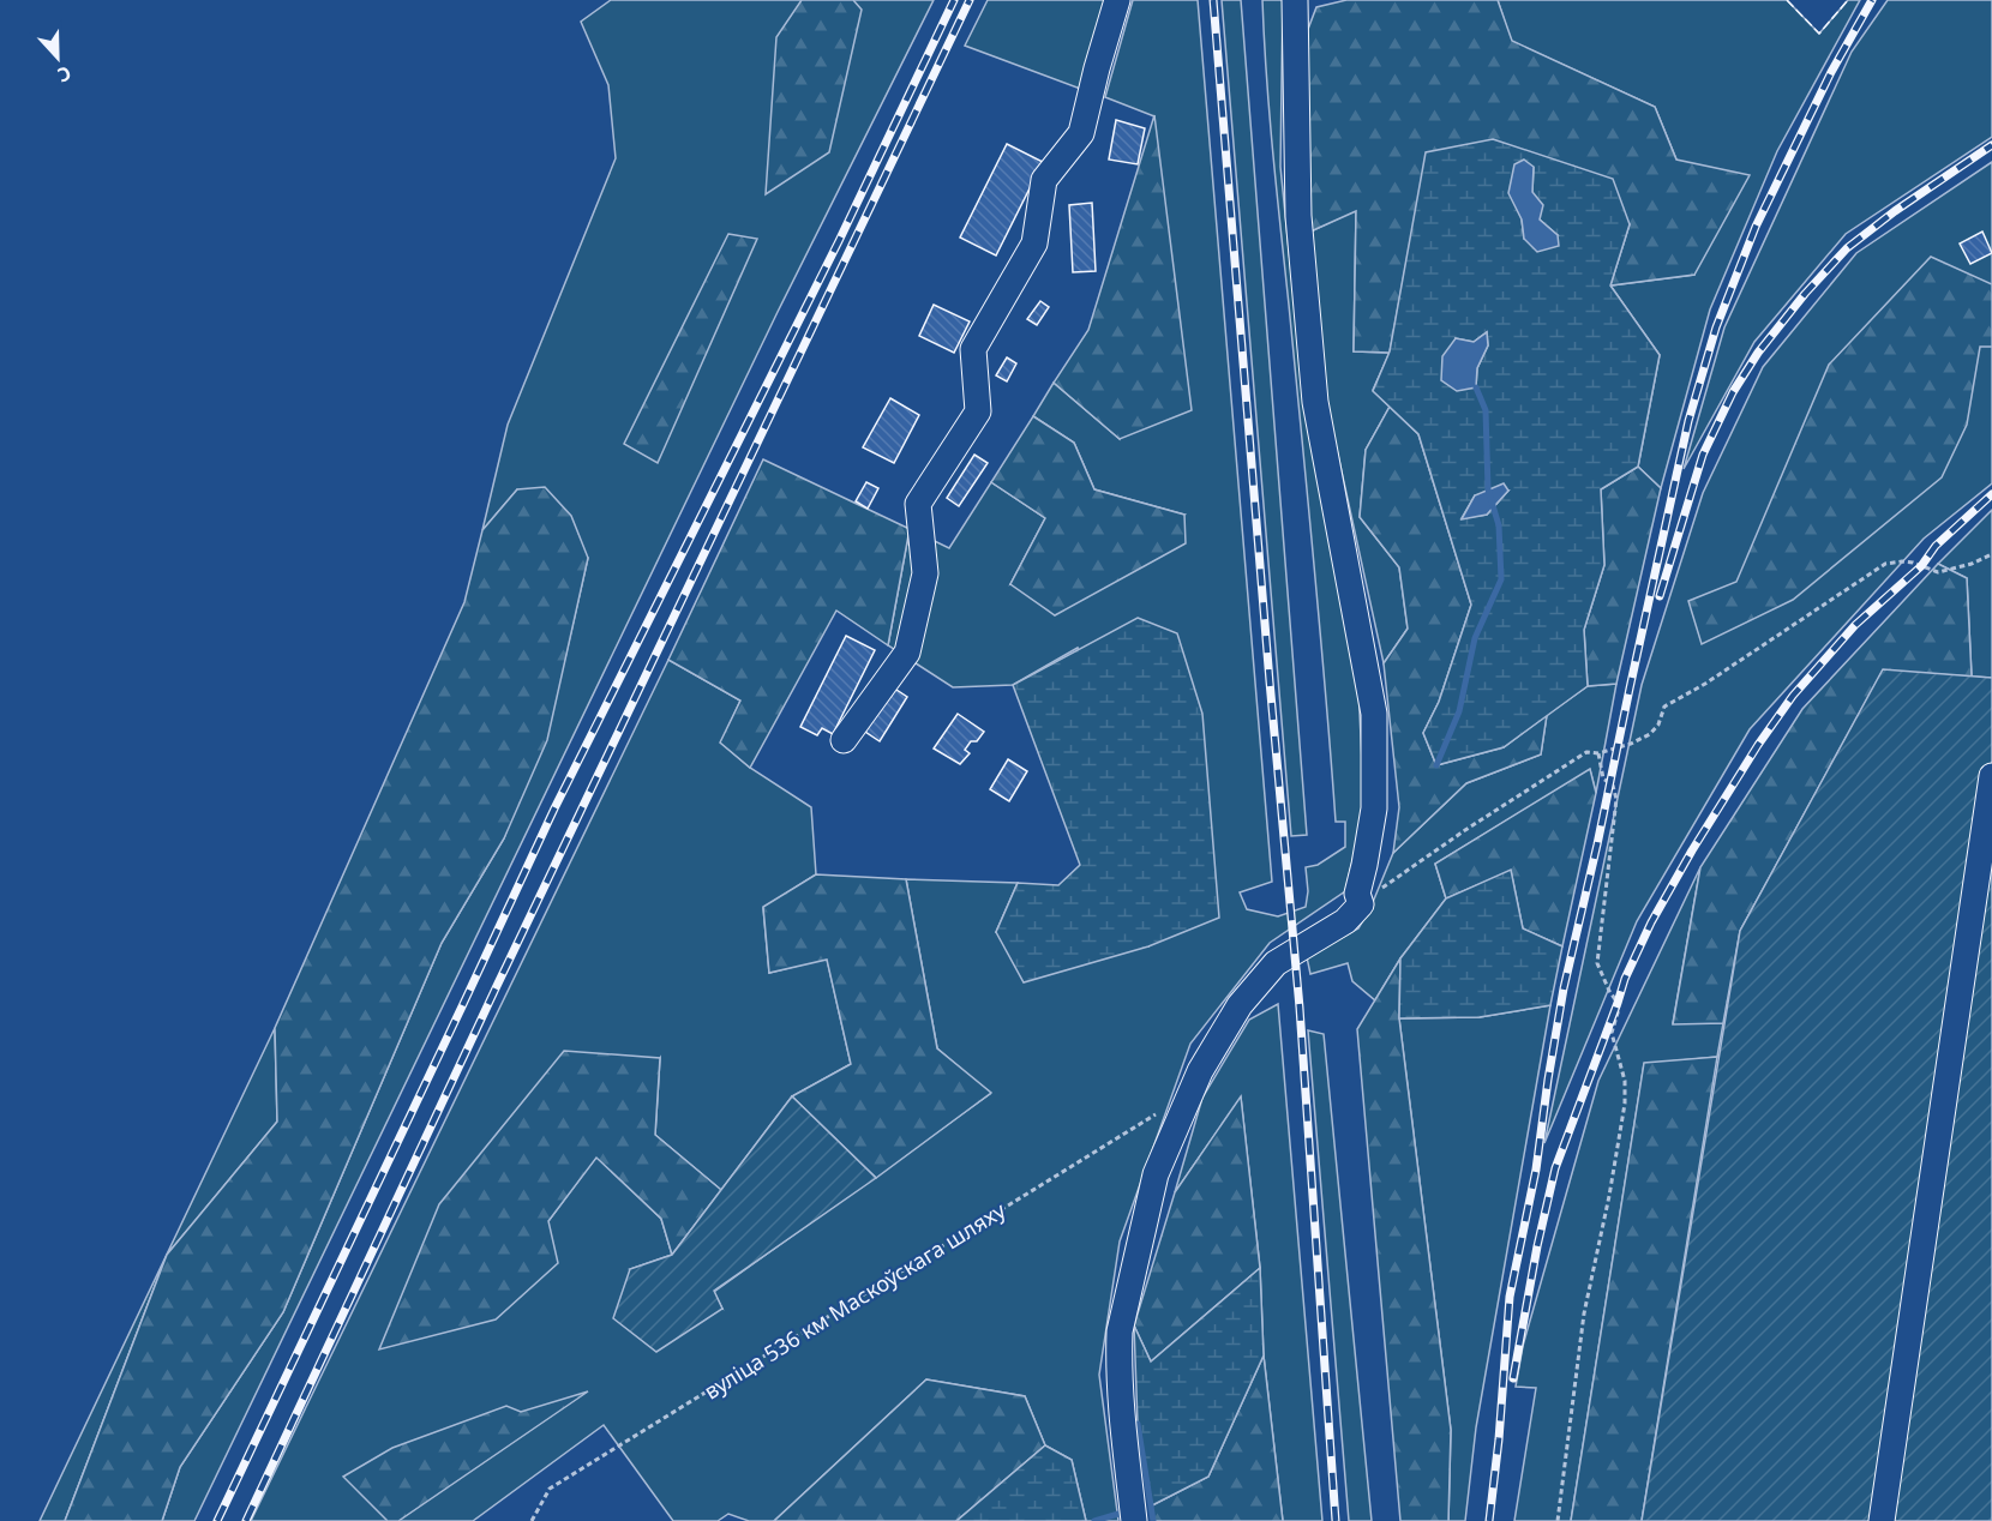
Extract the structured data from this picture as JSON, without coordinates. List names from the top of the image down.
{
  "streets": {
    "path": ["вуліца 536 км Маскоўскага шляху"]
  },
  "north": "bottom"
}
